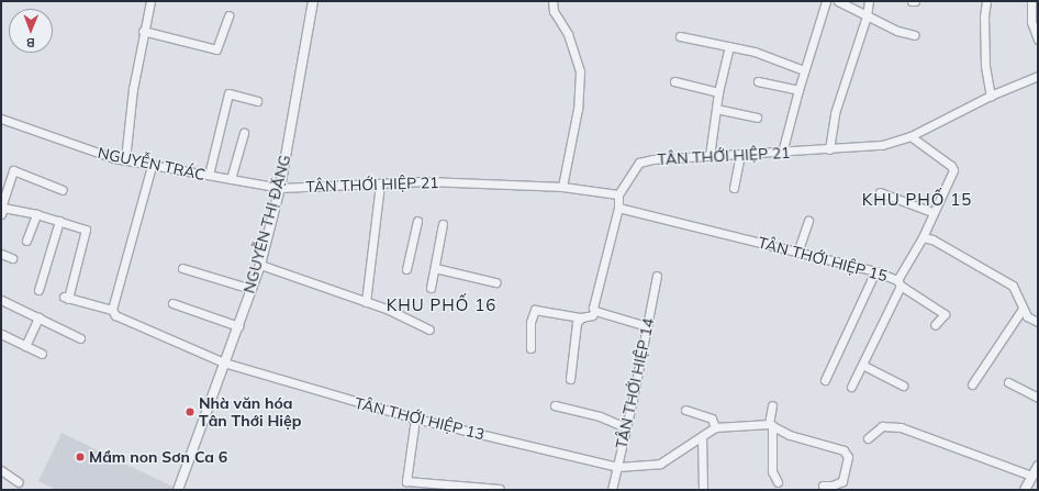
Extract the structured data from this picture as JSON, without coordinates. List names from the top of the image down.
{
  "streets": {
    "street": [
      "TÂN THỚI HIỆP 21",
      "NGUYỄN TRÁC",
      "NGUYỄN THỊ ĐẶNG",
      "TÂN THỚI HIỆP 15",
      "TÂN THỚI HIỆP 14",
      "TÂN THỚI HIỆP 13"
    ]
  },
  "crossings": [
    ["TÂN THỚI HIỆP 21", "NGUYỄN TRÁC"],
    ["TÂN THỚI HIỆP 21", "NGUYỄN THỊ ĐẶNG"],
    ["TÂN THỚI HIỆP 21", "TÂN THỚI HIỆP 15"],
    ["NGUYỄN TRÁC", "NGUYỄN THỊ ĐẶNG"],
    ["NGUYỄN THỊ ĐẶNG", "TÂN THỚI HIỆP 13"],
    ["TÂN THỚI HIỆP 14", "TÂN THỚI HIỆP 13"]
  ],
  "districts": ["KHU PHỐ 15", "KHU PHỐ 16"],
  "places": ["Nhà văn hóa Tân Thới Hiệp", "Mầm non Sơn Ca 6"],
  "north": "bottom"
}
